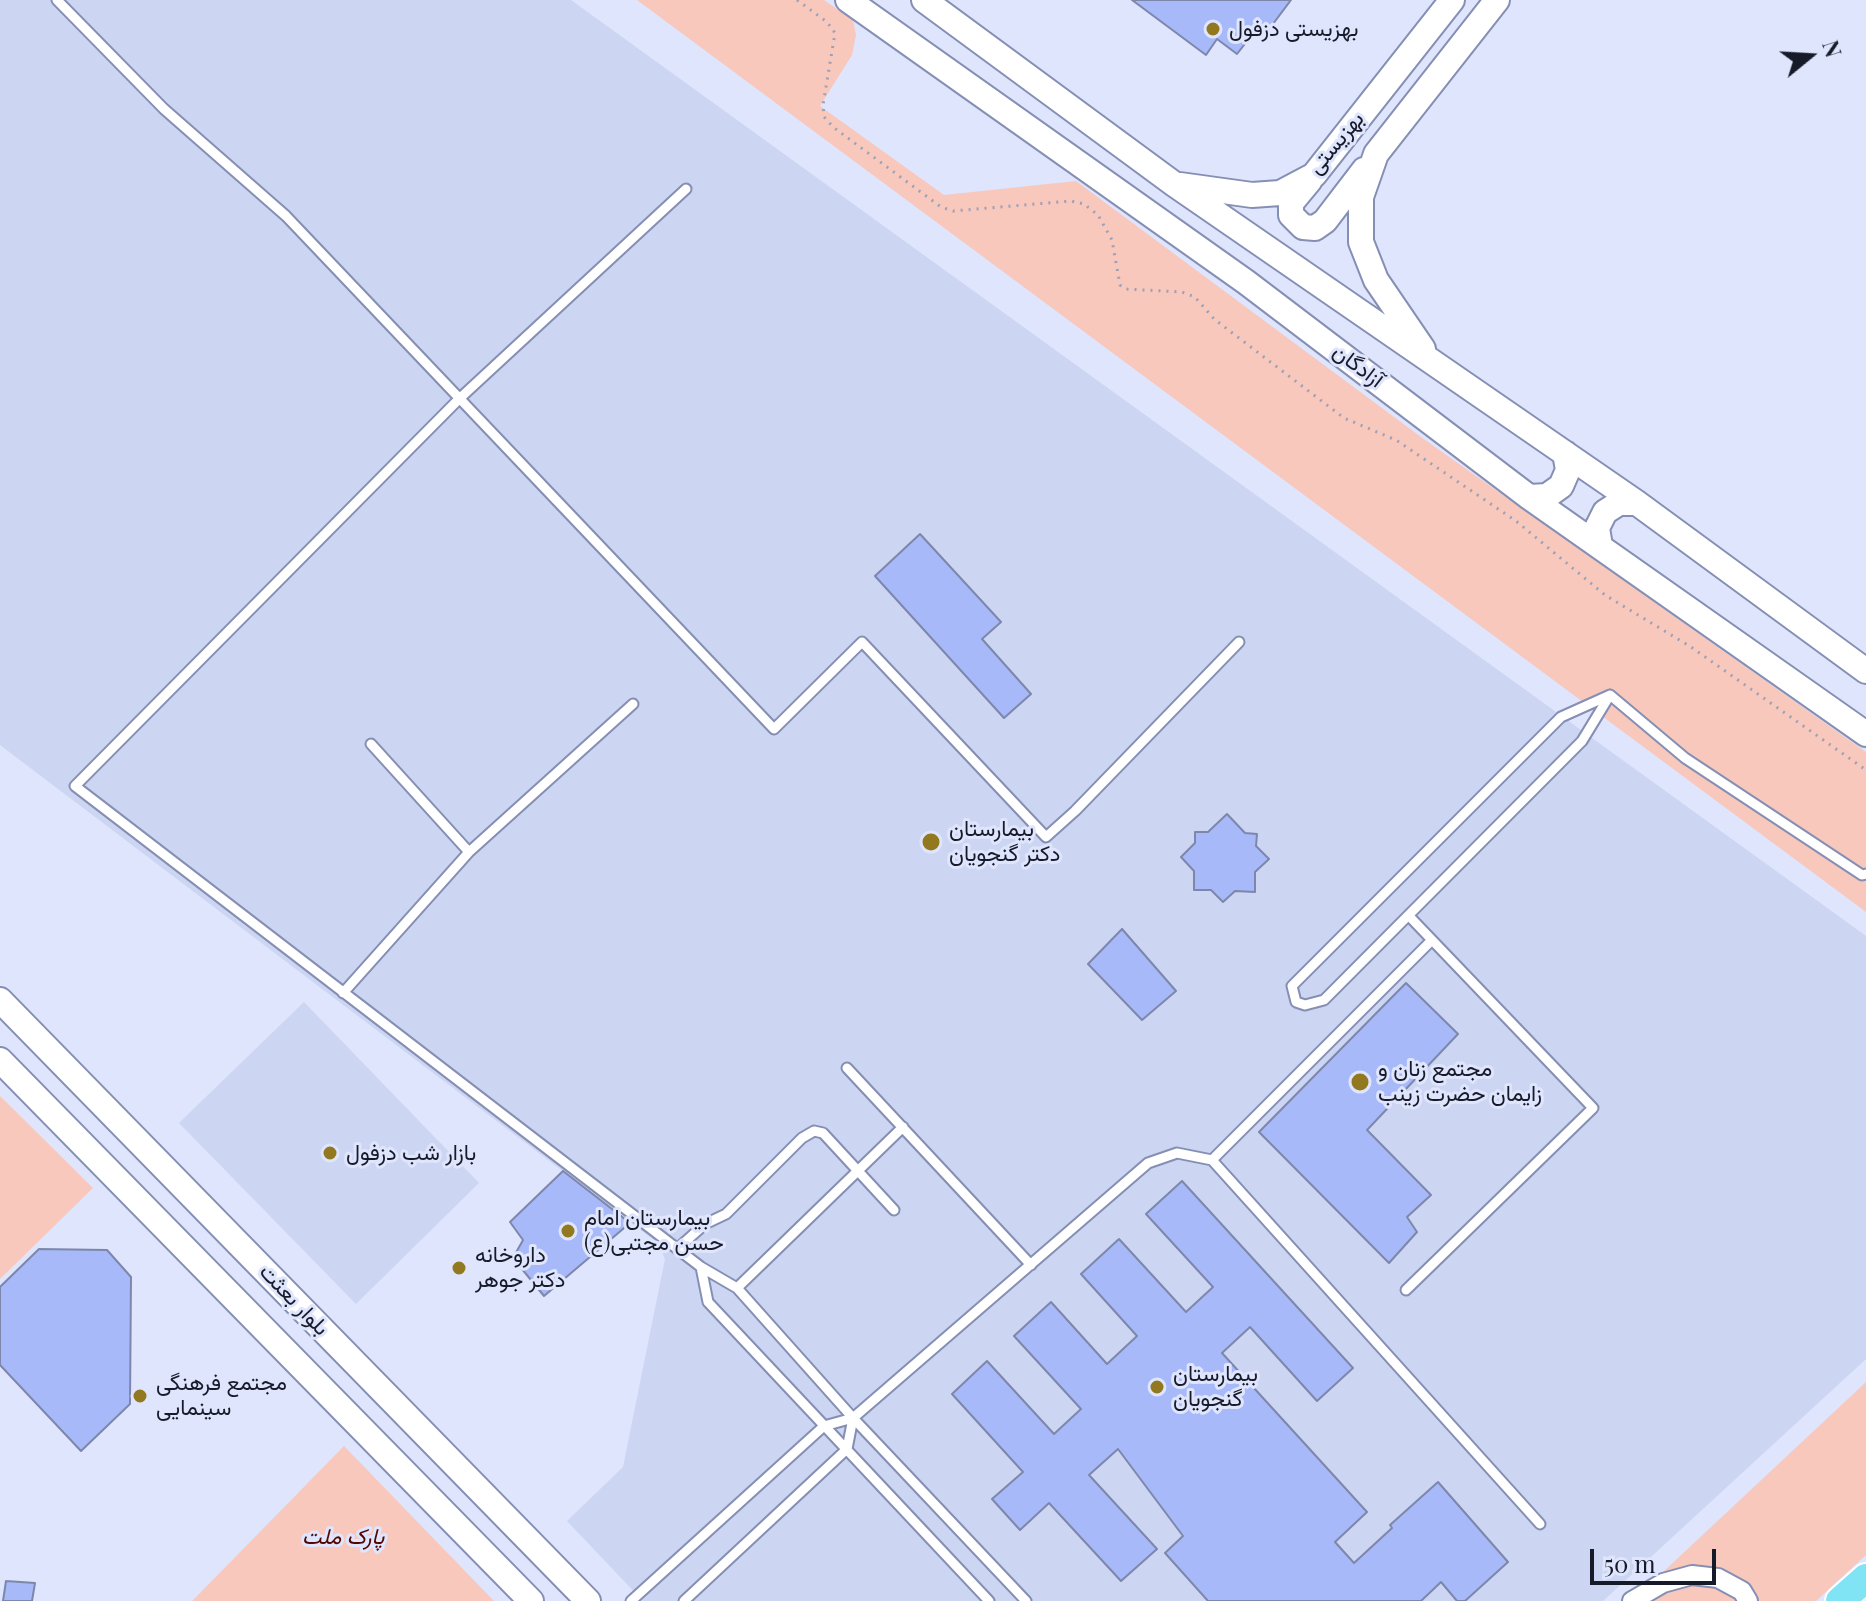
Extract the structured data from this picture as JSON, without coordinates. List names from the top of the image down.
{
  "streets": {
    "main road": ["بهزیستی", "آزادگان", "بلوار بعثت"]
  },
  "crossings": [
    ["بهزیستی", "آزادگان"]
  ],
  "parks": ["پارک ملت"],
  "places": [
    "بهزیستی دزفول",
    "بیمارستان دکتر گنجویان",
    "مجتمع زنان و زایمان حضرت زینب",
    "بازار شب دزفول",
    "بیمارستان امام حسن مجتبی(ع)",
    "داروخانه دکتر جوهر",
    "بیمارستان گنجویان",
    "مجتمع فرهنگی سینمایی"
  ],
  "scale_bar": "50 m",
  "north": "right"
}
